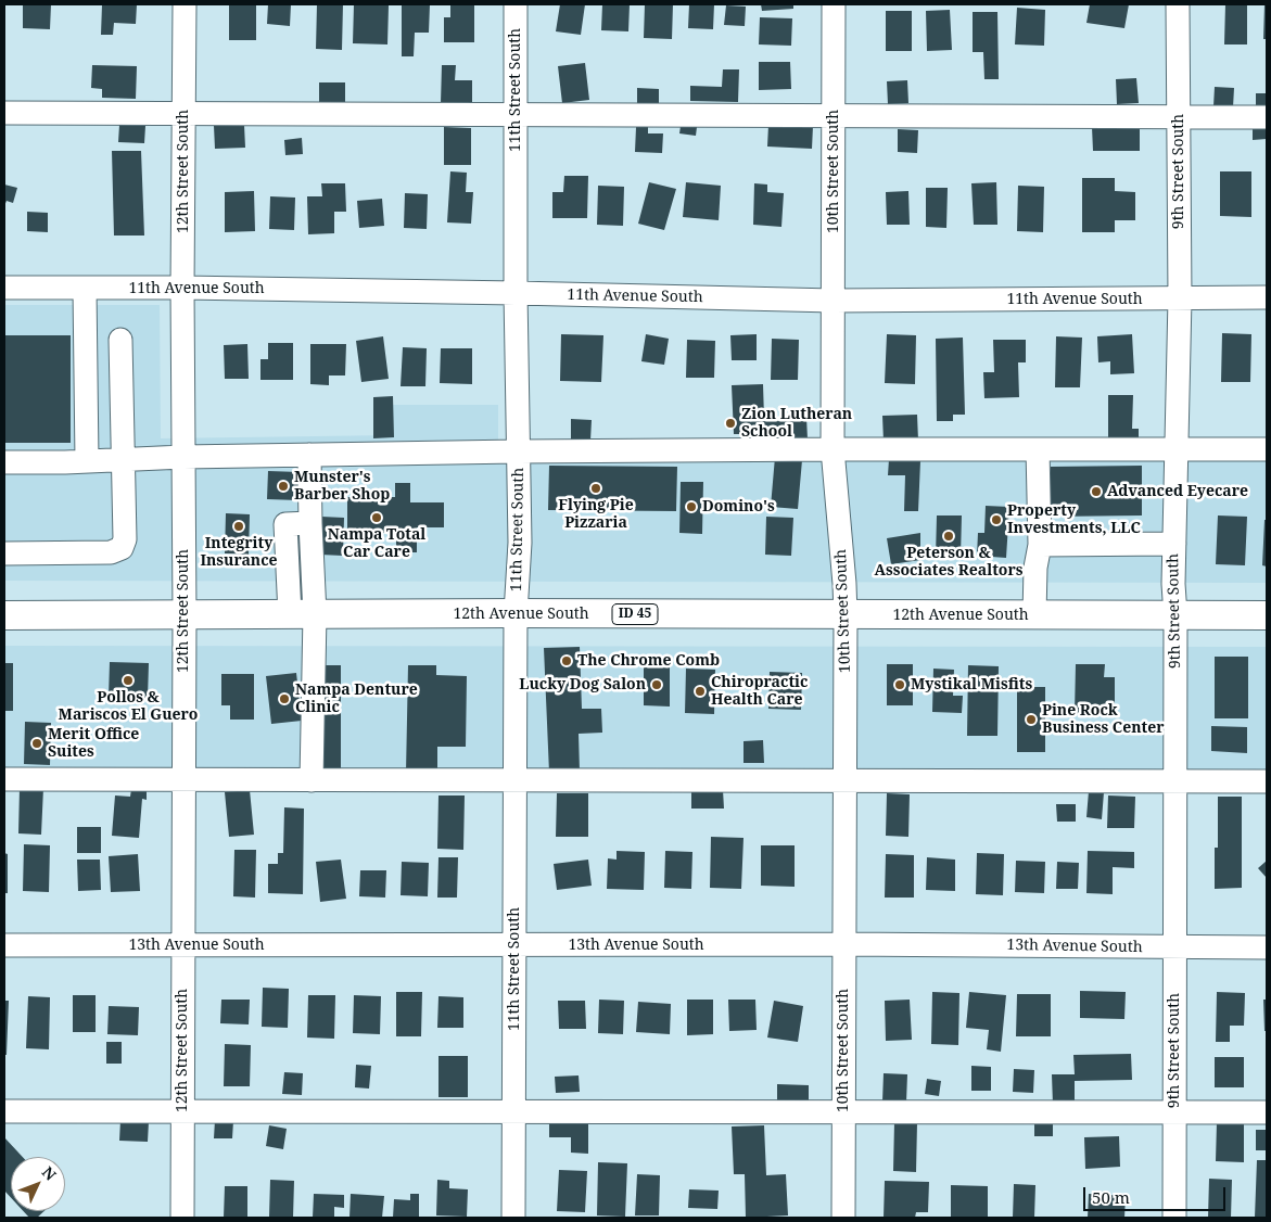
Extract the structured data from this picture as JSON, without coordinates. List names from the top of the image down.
{
  "streets": {
    "main road": ["12th Avenue South", "ID 45"],
    "street": [
      "11th Street South",
      "12th Street South",
      "10th Street South",
      "9th Street South",
      "11th Avenue South",
      "13th Avenue South"
    ]
  },
  "crossings": [
    ["11th Street South", "11th Avenue South"],
    ["11th Street South", "12th Avenue South"],
    ["11th Street South", "13th Avenue South"],
    ["12th Street South", "11th Avenue South"],
    ["12th Street South", "12th Avenue South"],
    ["12th Street South", "13th Avenue South"],
    ["10th Street South", "11th Avenue South"],
    ["10th Street South", "12th Avenue South"],
    ["10th Street South", "13th Avenue South"],
    ["9th Street South", "11th Avenue South"],
    ["9th Street South", "12th Avenue South"],
    ["9th Street South", "13th Avenue South"]
  ],
  "places": [
    "Zion Lutheran School",
    "Munster's Barber Shop",
    "Flying Pie Pizzaria",
    "Advanced Eyecare",
    "Domino's",
    "Nampa Total Car Care",
    "Property Investments, LLC",
    "Integrity Insurance",
    "Peterson & Associates Realtors",
    "The Chrome Comb",
    "Pollos & Mariscos El Guero",
    "Lucky Dog Salon",
    "Mystikal Misfits",
    "Chiropractic Health Care",
    "Nampa Denture Clinic",
    "Pine Rock Business Center",
    "Merit Office Suites"
  ],
  "scale_bar": "50 m",
  "north": "top right"
}
